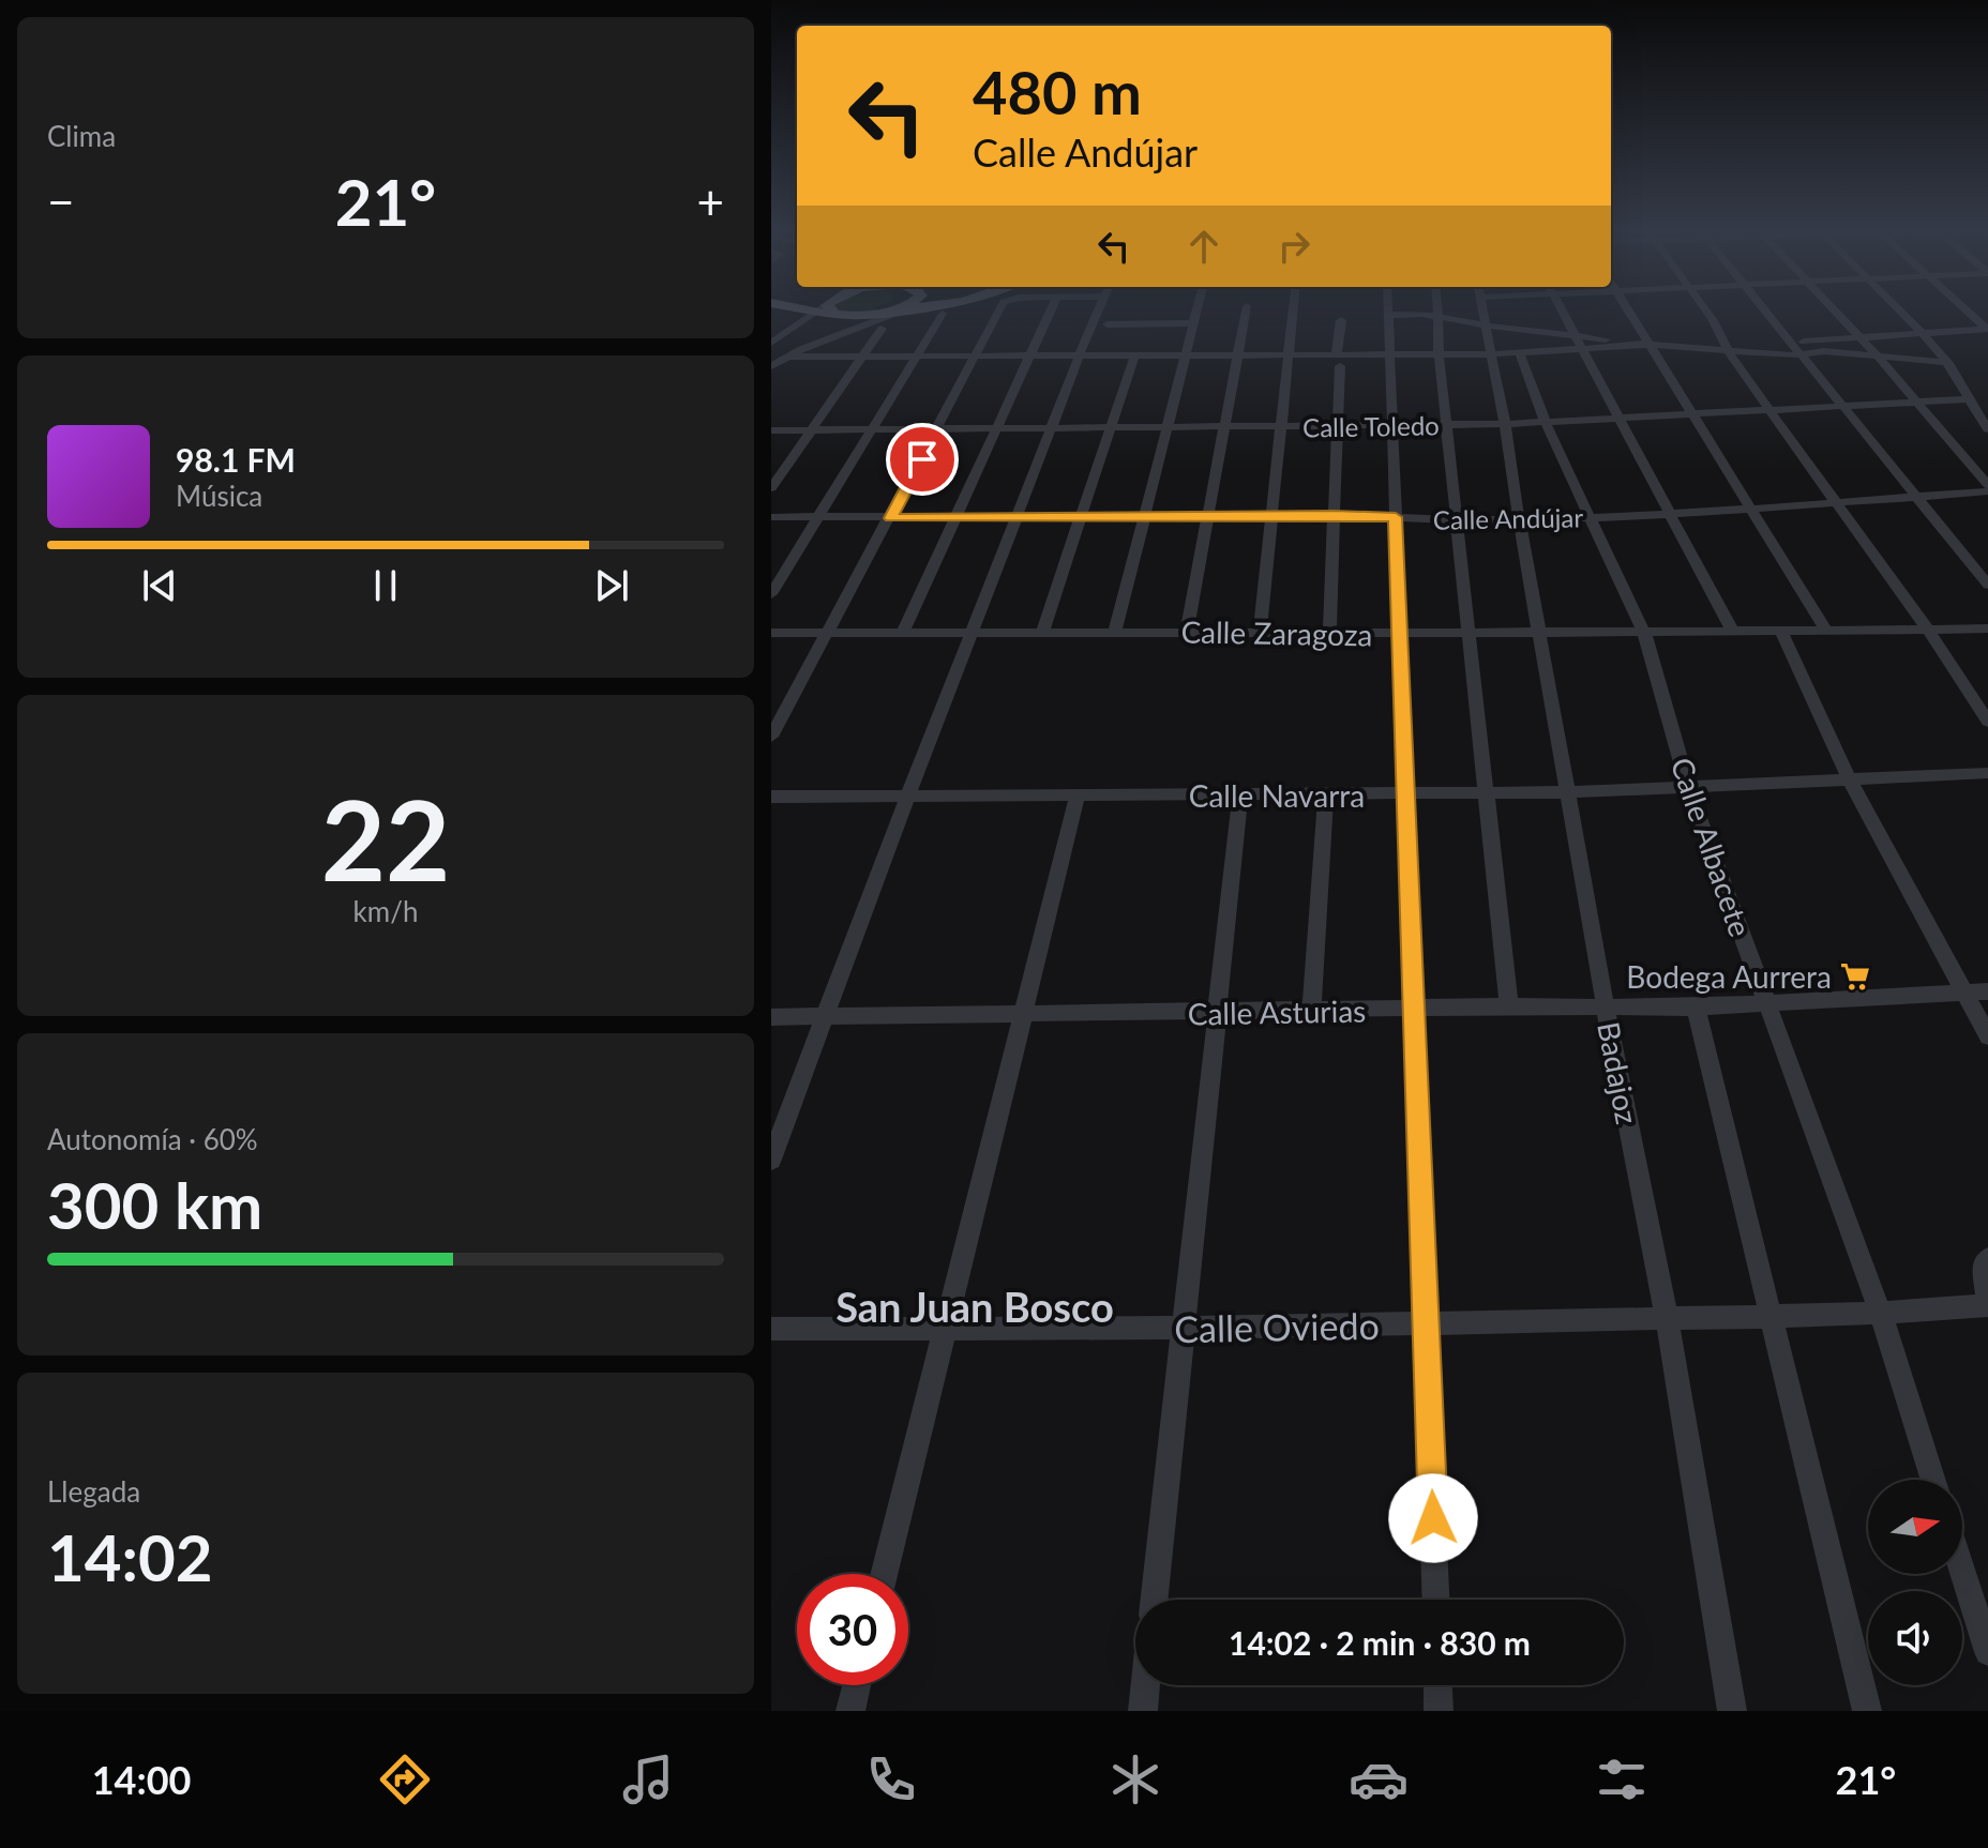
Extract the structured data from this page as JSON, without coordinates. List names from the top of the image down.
{
  "streets": {
    "street": [
      "Calle Toledo",
      "Calle Andújar",
      "Calle Zaragoza",
      "Calle Navarra",
      "Calle Albacete",
      "Calle Asturias",
      "Badajoz",
      "Calle Oviedo"
    ]
  },
  "crossings": [
    ["Calle Toledo", "Calle Albacete"],
    ["Calle Toledo", "Badajoz"],
    ["Calle Andújar", "Calle Albacete"],
    ["Calle Andújar", "Badajoz"],
    ["Calle Zaragoza", "Calle Albacete"],
    ["Calle Zaragoza", "Badajoz"],
    ["Calle Navarra", "Calle Albacete"],
    ["Calle Navarra", "Badajoz"],
    ["Calle Albacete", "Calle Asturias"],
    ["Calle Albacete", "Calle Oviedo"],
    ["Calle Asturias", "Badajoz"],
    ["Badajoz", "Calle Oviedo"]
  ],
  "districts": ["San Juan Bosco"],
  "places": {
    "supermarket": ["Bodega Aurrera"]
  },
  "north": "right",
  "page": {
    "tile": [
      "Clima",
      ["22", "km/h"],
      ["Autonomía · 60%", "300 km"],
      ["Llegada", "14:02"]
    ],
    "turn": ["480 m", "Calle Andújar"],
    "heat": ["−", "21°", "+"],
    "song": ["98.1 FM", "Música"],
    "limit": "30",
    "trip": "14:02 · 2 min · 830 m",
    "tabs": ["14:00", "21°"]
  }
}
